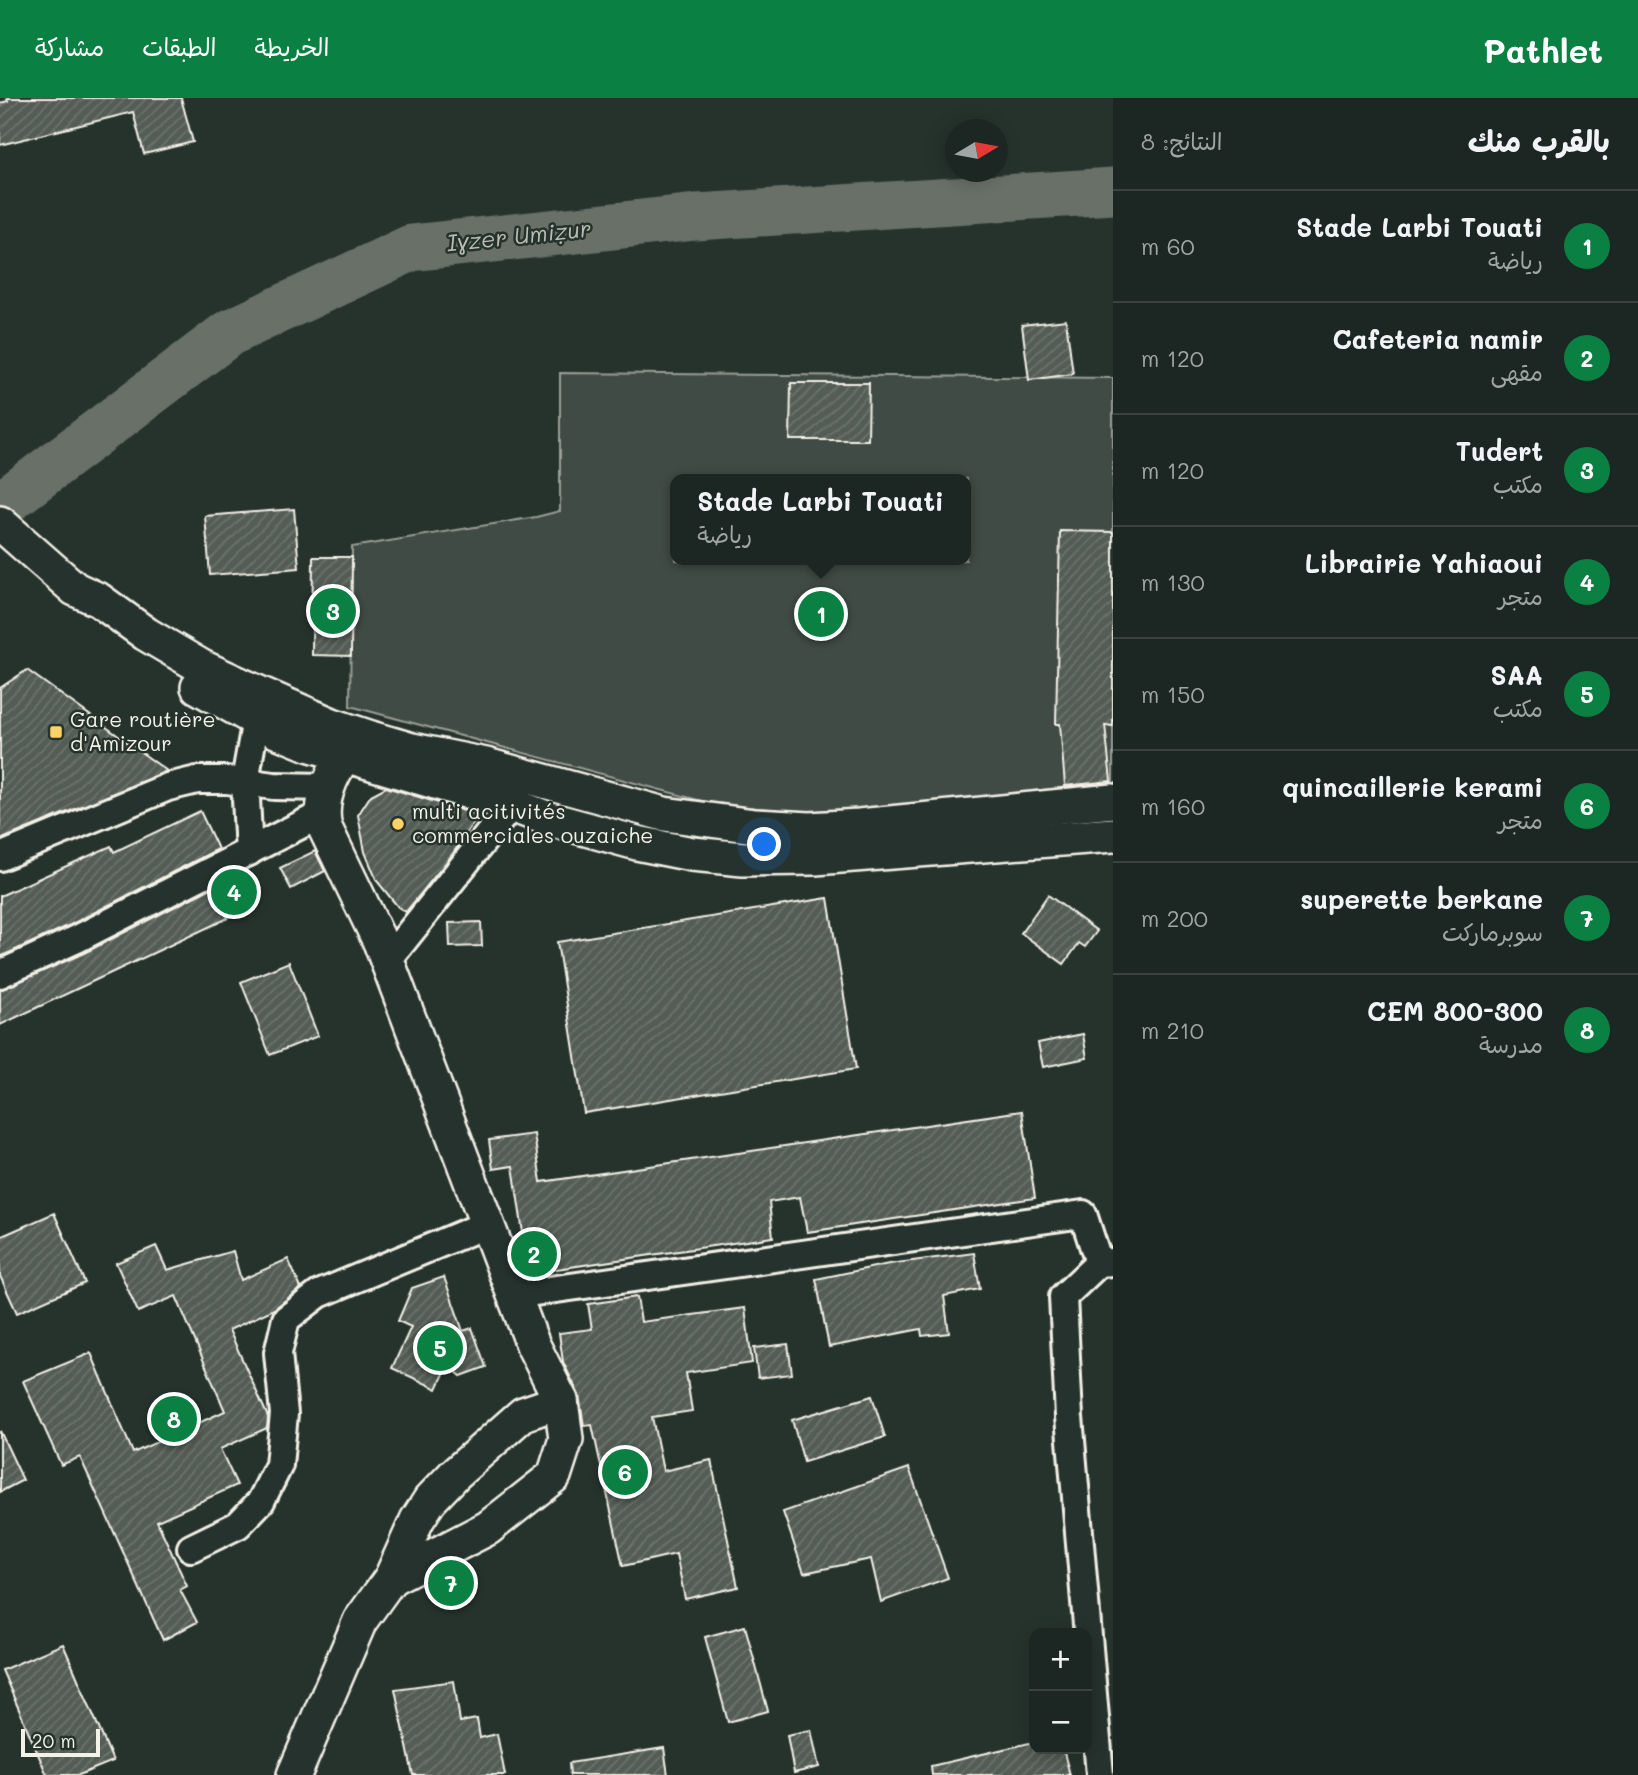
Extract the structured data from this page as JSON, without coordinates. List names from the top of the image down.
{
  "water": ["Iɣzer Umiẓur"],
  "places": {
    "transit": ["Gare routière d'Amizour"],
    "other": ["multi acitivités commerciales ouzaiche"]
  },
  "scale_bar": "20 m",
  "north": "right",
  "page": {
    "header": "Pathlet",
    "nav": ["الخريطة", "الطبقات", "مشاركة"],
    "heading": ["بالقرب منك", "النتائج: 8"],
    "list": [
      {
        "mark": "1",
        "name": "Stade Larbi Touati",
        "note": "رياضة",
        "value": "60 m"
      },
      {
        "mark": "2",
        "name": "Cafeteria namir",
        "note": "مقهى",
        "value": "120 m"
      },
      {
        "mark": "3",
        "name": "Tudert",
        "note": "مكتب",
        "value": "120 m"
      },
      {
        "mark": "4",
        "name": "Librairie Yahiaoui",
        "note": "متجر",
        "value": "130 m"
      },
      {
        "mark": "5",
        "name": "SAA",
        "note": "مكتب",
        "value": "150 m"
      },
      {
        "mark": "6",
        "name": "quincaillerie kerami",
        "note": "متجر",
        "value": "160 m"
      },
      {
        "mark": "7",
        "name": "superette berkane",
        "note": "سوبرماركت",
        "value": "200 m"
      },
      {
        "mark": "8",
        "name": "CEM 800-300",
        "note": "مدرسة",
        "value": "210 m"
      }
    ],
    "popup": ["Stade Larbi Touati", "رياضة"],
    "pins": [
      "3",
      "1",
      "4",
      "2",
      "5",
      "8",
      "6",
      "7"
    ],
    "map_buttons": ["+", "−"],
    "scale": "20 m"
  }
}
